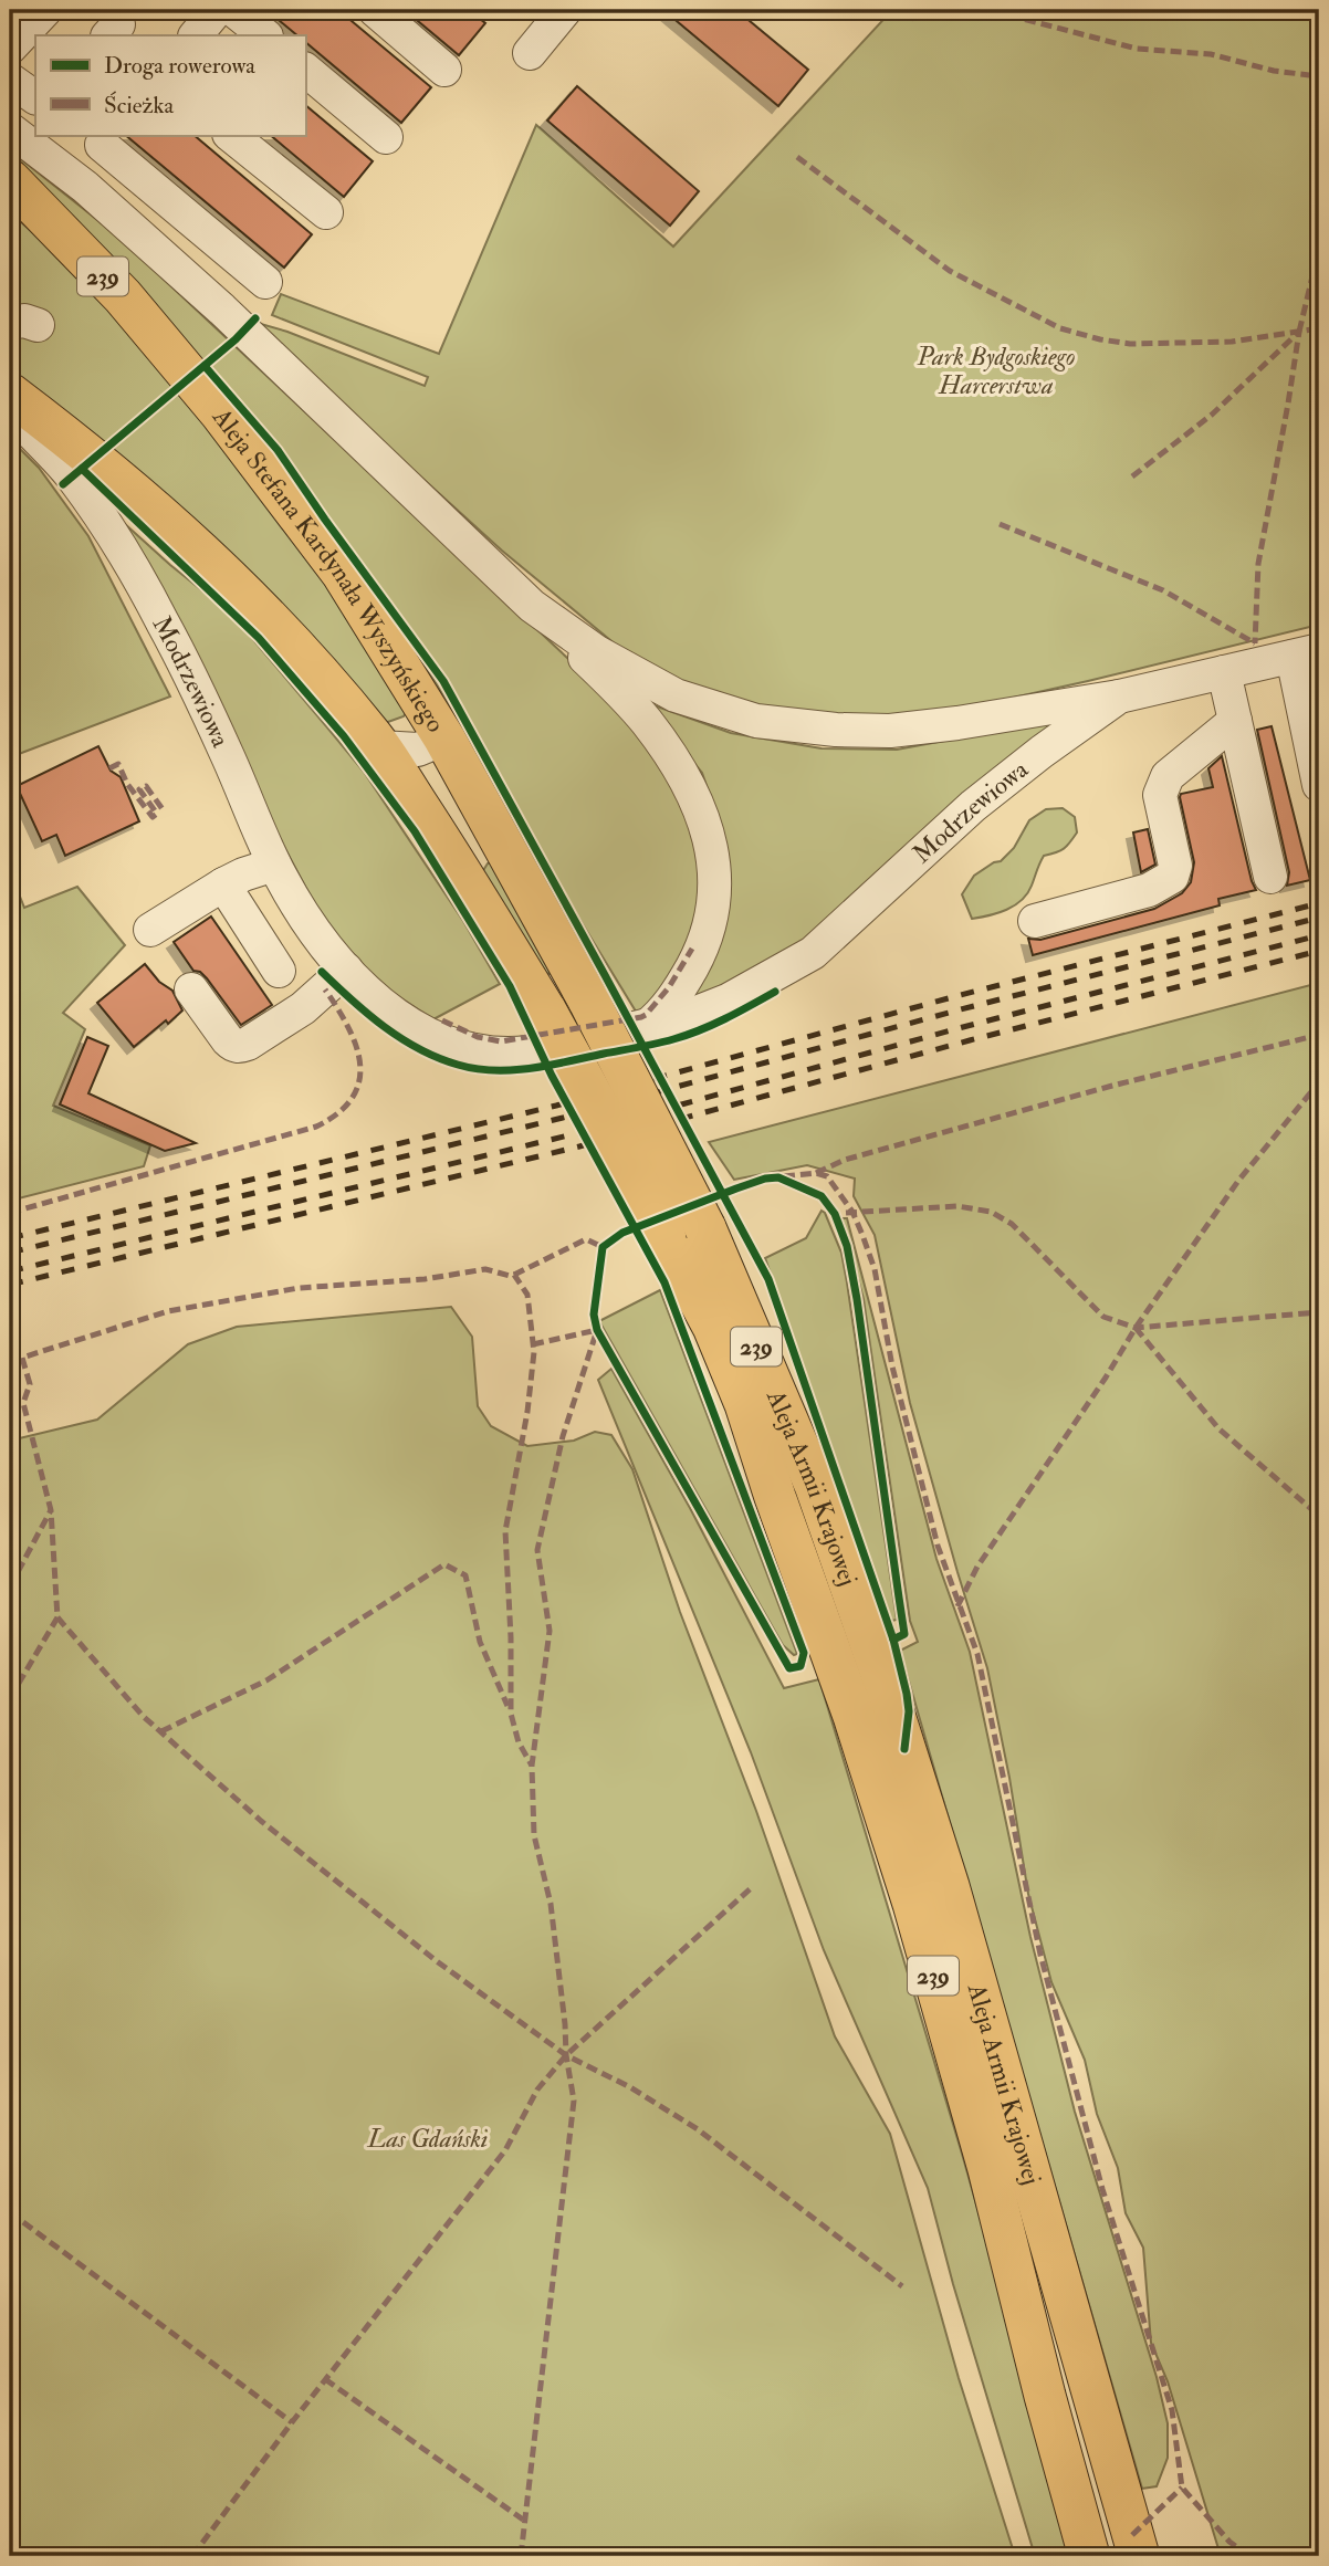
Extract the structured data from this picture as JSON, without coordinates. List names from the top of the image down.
{
  "streets": {
    "main road": ["239", "Aleja Stefana Kardynała Wyszyńskiego", "Aleja Armii Krajowej"],
    "street": ["Modrzewiowa"]
  },
  "crossings": [
    ["239", "Aleja Armii Krajowej"],
    ["Aleja Stefana Kardynała Wyszyńskiego", "Aleja Armii Krajowej"]
  ],
  "parks": ["Park Bydgoskiego Harcerstwa", "Las Gdański"],
  "legend": ["Droga rowerowa", "Ścieżka"]
}
